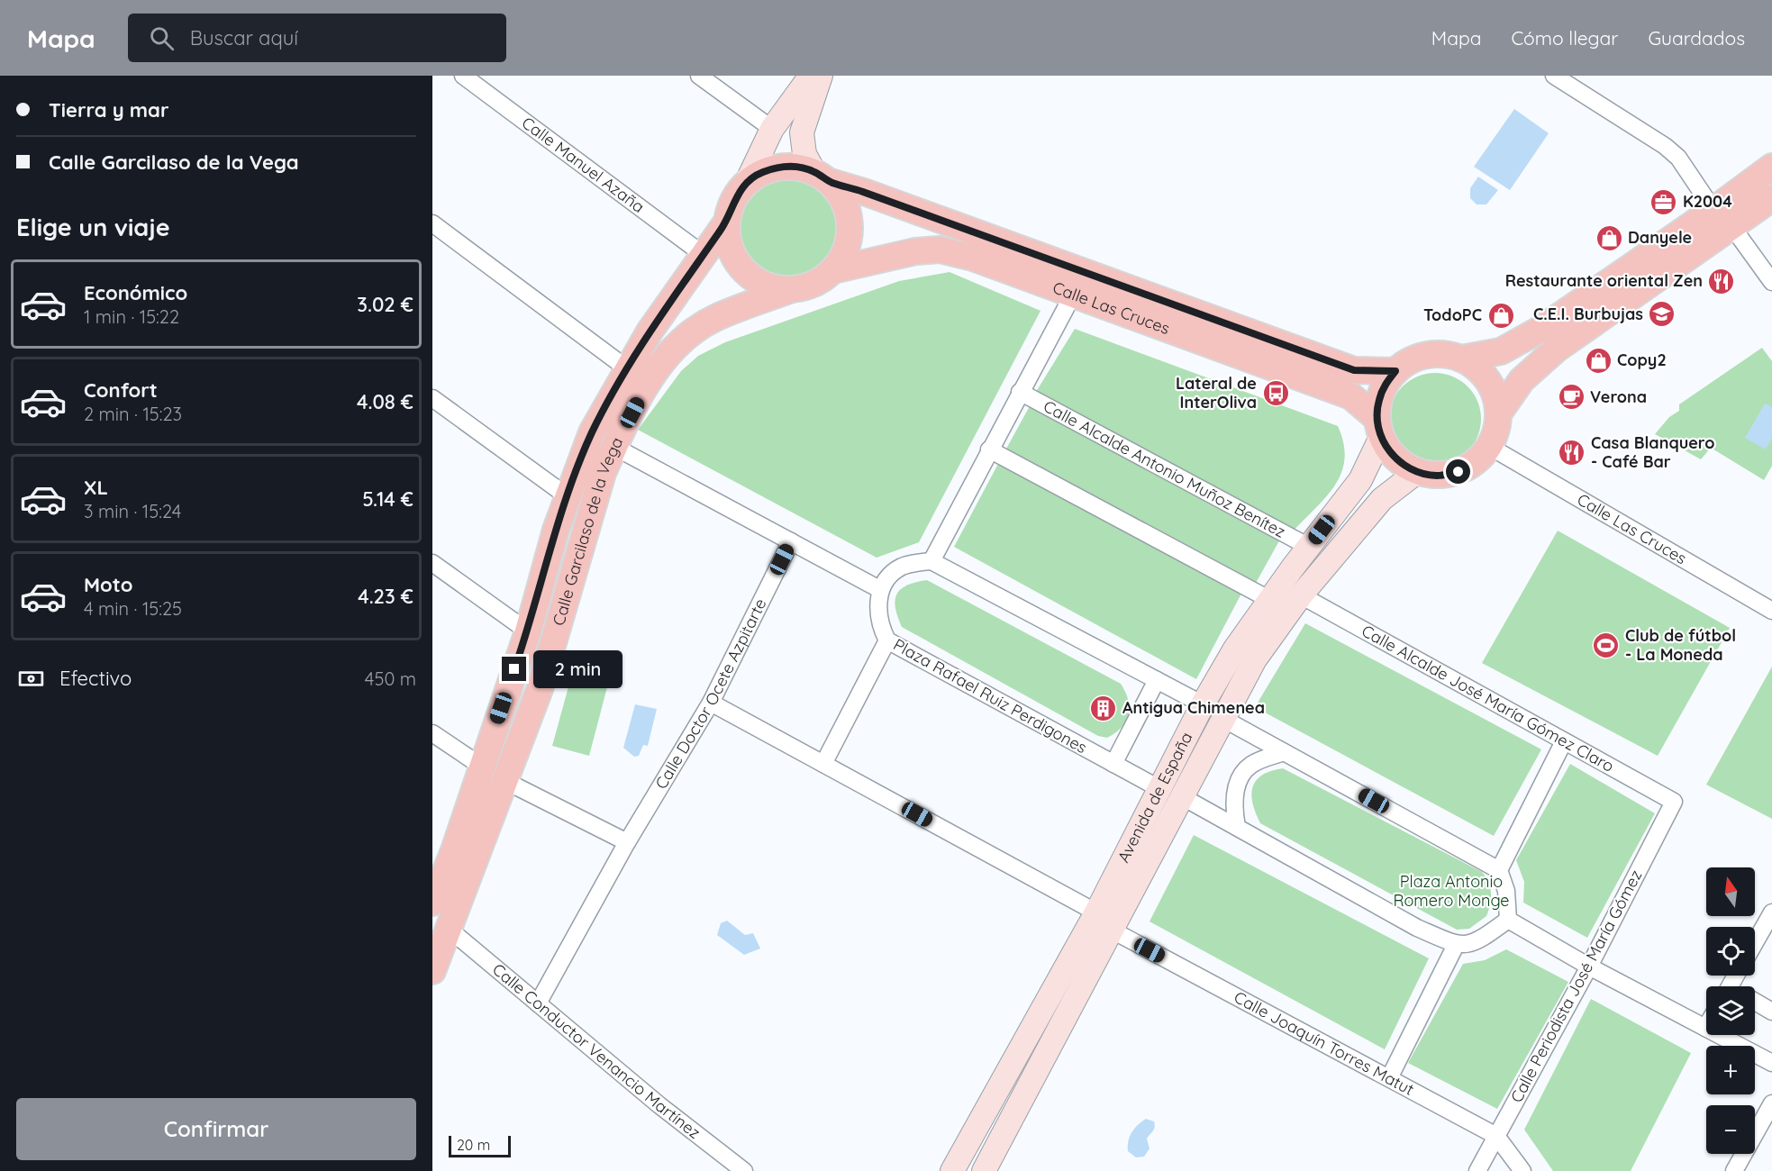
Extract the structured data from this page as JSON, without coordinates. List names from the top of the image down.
{
  "streets": {
    "main road": ["Calle Las Cruces", "Calle Garcilaso de la Vega", "Avenida de España"],
    "street": [
      "Calle Manuel Azaña",
      "Calle Alcalde Antonio Muñoz Benítez",
      "Calle Doctor Ocete Azpitarte",
      "Plaza Rafael Ruiz Perdigones",
      "Calle Alcalde José María Gómez Claro",
      "Calle Periodista José María Gómez",
      "Calle Joaquín Torres Matut",
      "Calle Conductor Venancio Martínez"
    ]
  },
  "crossings": [
    ["Calle Manuel Azaña", "Calle Garcilaso de la Vega"],
    ["Calle Las Cruces", "Calle Garcilaso de la Vega"],
    ["Calle Las Cruces", "Avenida de España"],
    ["Calle Alcalde Antonio Muñoz Benítez", "Avenida de España"],
    ["Calle Garcilaso de la Vega", "Calle Conductor Venancio Martínez"],
    ["Calle Doctor Ocete Azpitarte", "Calle Conductor Venancio Martínez"],
    ["Plaza Rafael Ruiz Perdigones", "Avenida de España"],
    ["Calle Alcalde José María Gómez Claro", "Avenida de España"],
    ["Calle Alcalde José María Gómez Claro", "Calle Periodista José María Gómez"],
    ["Avenida de España", "Calle Joaquín Torres Matut"],
    ["Calle Periodista José María Gómez", "Calle Joaquín Torres Matut"]
  ],
  "parks": ["Plaza Antonio Romero Monge"],
  "places": {
    "office": ["K2004"],
    "shop": ["Danyele", "TodoPC", "Copy2"],
    "restaurant": ["Restaurante oriental Zen", "Casa Blanquero - Café Bar"],
    "school or university": ["C.E.I. Burbujas"],
    "bus stop": ["Lateral de InterOliva"],
    "cafe": ["Verona"],
    "sports": ["Club de fútbol - La Moneda"],
    "building": ["Antigua Chimenea"]
  },
  "scale_bar": "20 m",
  "north": "top",
  "page": {
    "header": "Mapa",
    "search": "Buscar aquí",
    "nav": ["Mapa", "Cómo llegar", "Guardados"],
    "banner": ["Tierra y mar", "Calle Garcilaso de la Vega"],
    "heading": "Elige un viaje",
    "list": [
      {
        "name": "Económico",
        "note": "1 min · 15:22",
        "value": "3.02 €"
      },
      {
        "name": "Confort",
        "note": "2 min · 15:23",
        "value": "4.08 €"
      },
      {
        "name": "XL",
        "note": "3 min · 15:24",
        "value": "5.14 €"
      },
      {
        "name": "Moto",
        "note": "4 min · 15:25",
        "value": "4.23 €"
      }
    ],
    "pay": ["Efectivo", "450 m"],
    "bubble": "2 min",
    "map_buttons": ["+", "−"],
    "buttons": "Confirmar",
    "scale": "20 m"
  }
}
